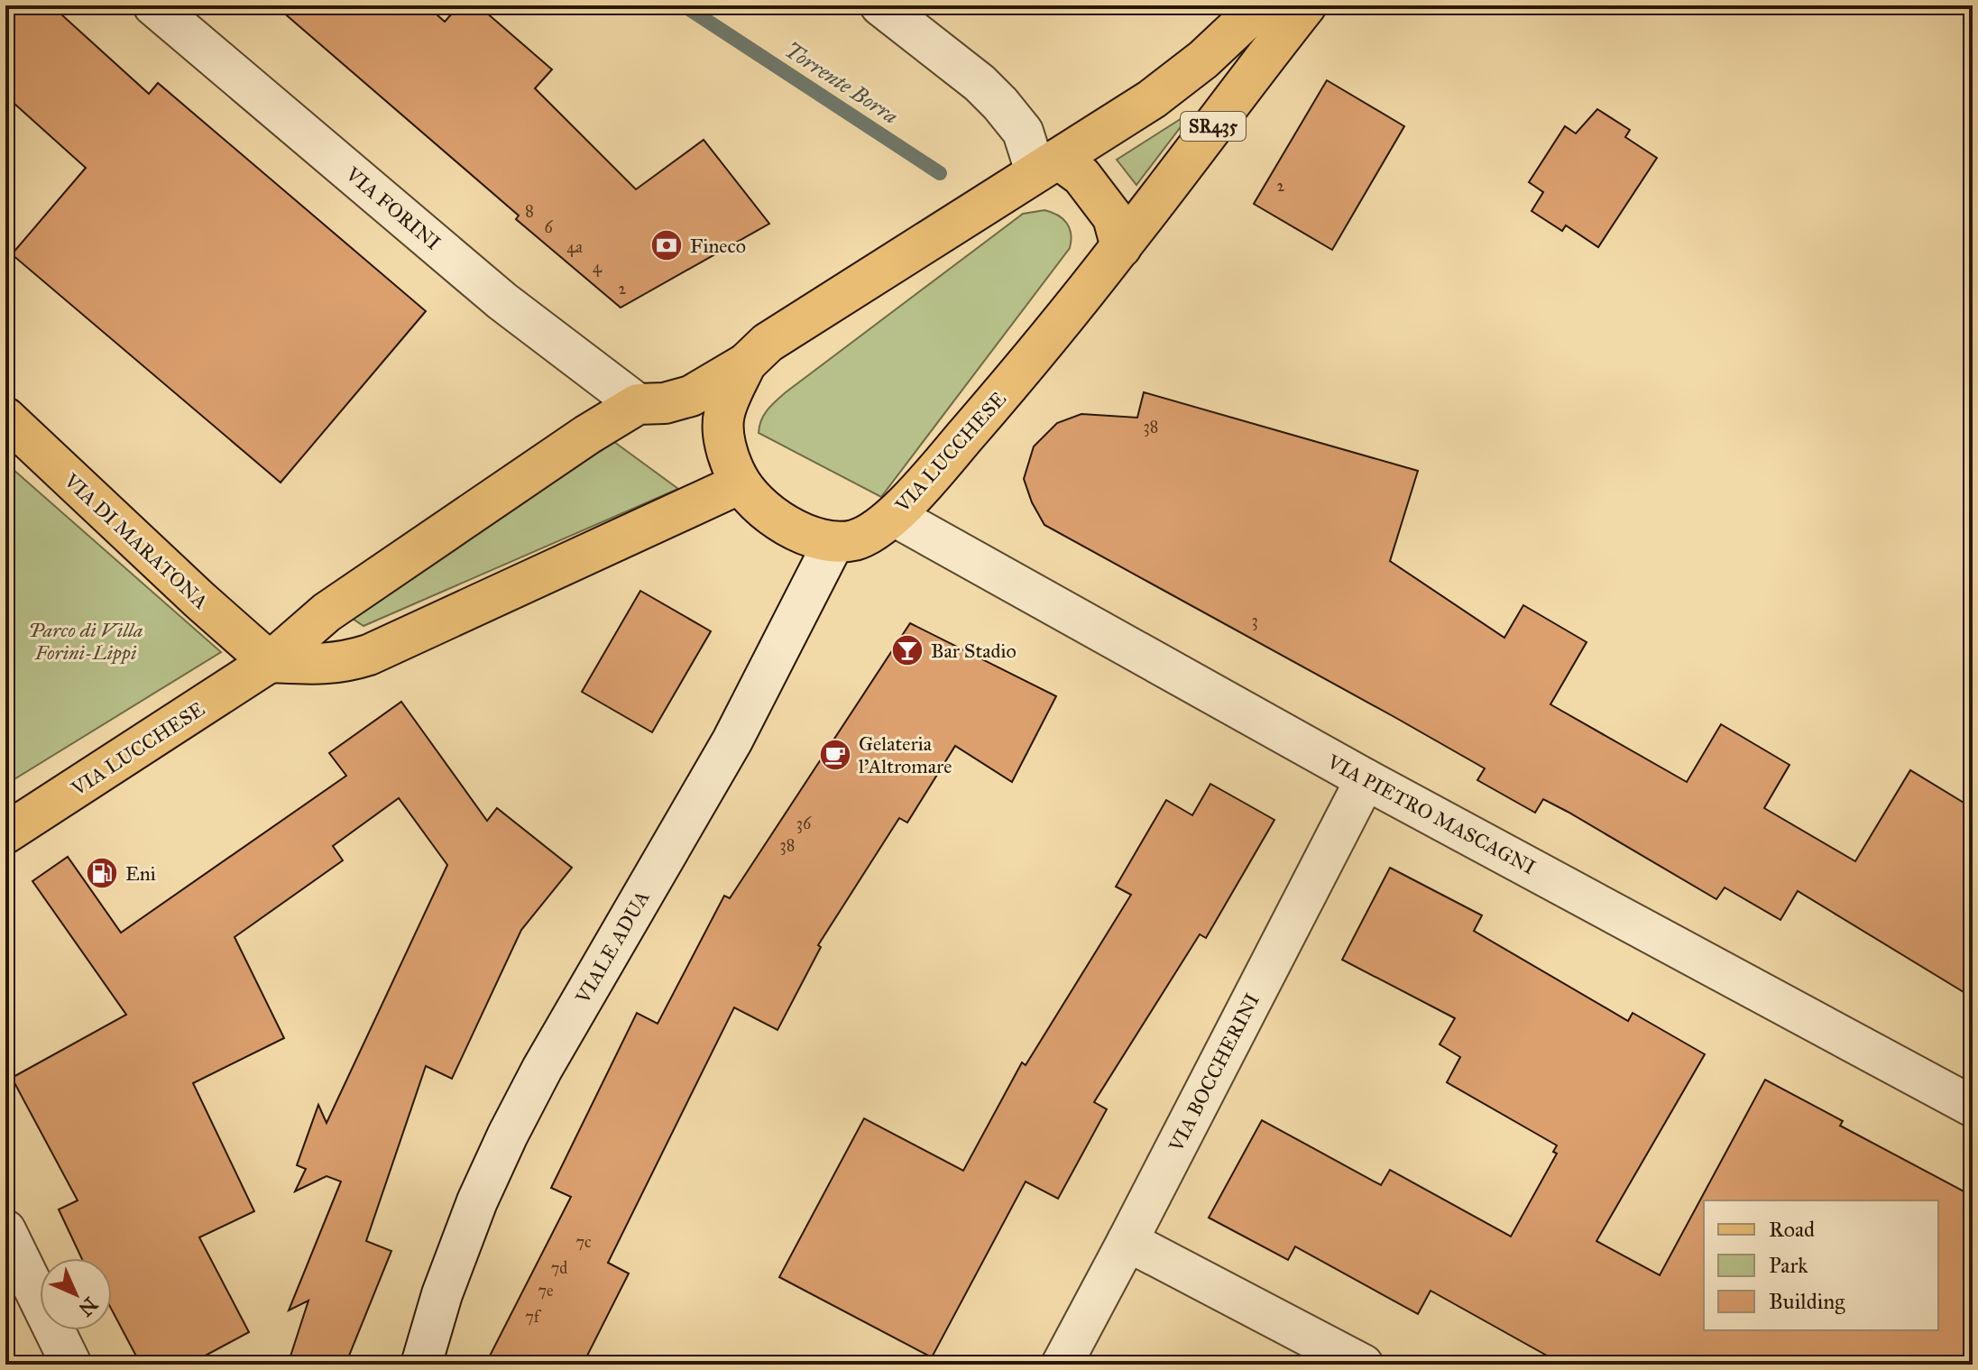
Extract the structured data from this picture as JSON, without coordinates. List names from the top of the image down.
{
  "streets": {
    "main road": ["SR435", "VIA LUCCHESE", "VIA DI MARATONA"],
    "street": [
      "VIA FORINI",
      "VIA PIETRO MASCAGNI",
      "VIALE ADUA",
      "VIA BOCCHERINI"
    ]
  },
  "crossings": [
    ["SR435", "VIA LUCCHESE"],
    ["VIA FORINI", "VIA LUCCHESE"],
    ["VIA LUCCHESE", "VIA DI MARATONA"],
    ["VIA LUCCHESE", "VIA PIETRO MASCAGNI"],
    ["VIA LUCCHESE", "VIALE ADUA"],
    ["VIA PIETRO MASCAGNI", "VIA BOCCHERINI"]
  ],
  "water": ["Torrente Borra"],
  "parks": ["Parco di Villa Forini-Lippi"],
  "places": {
    "bank": ["Fineco"],
    "bar": ["Bar Stadio"],
    "cafe": ["Gelateria l'Altromare"],
    "fuel station": ["Eni"]
  },
  "house_numbers": [
    "2",
    "8",
    "6",
    "4a",
    "4",
    "2",
    "38",
    "3",
    "36",
    "38",
    "7c",
    "7d",
    "7e",
    "7f"
  ],
  "legend": ["Road", "Park", "Building"],
  "north": "bottom right"
}
